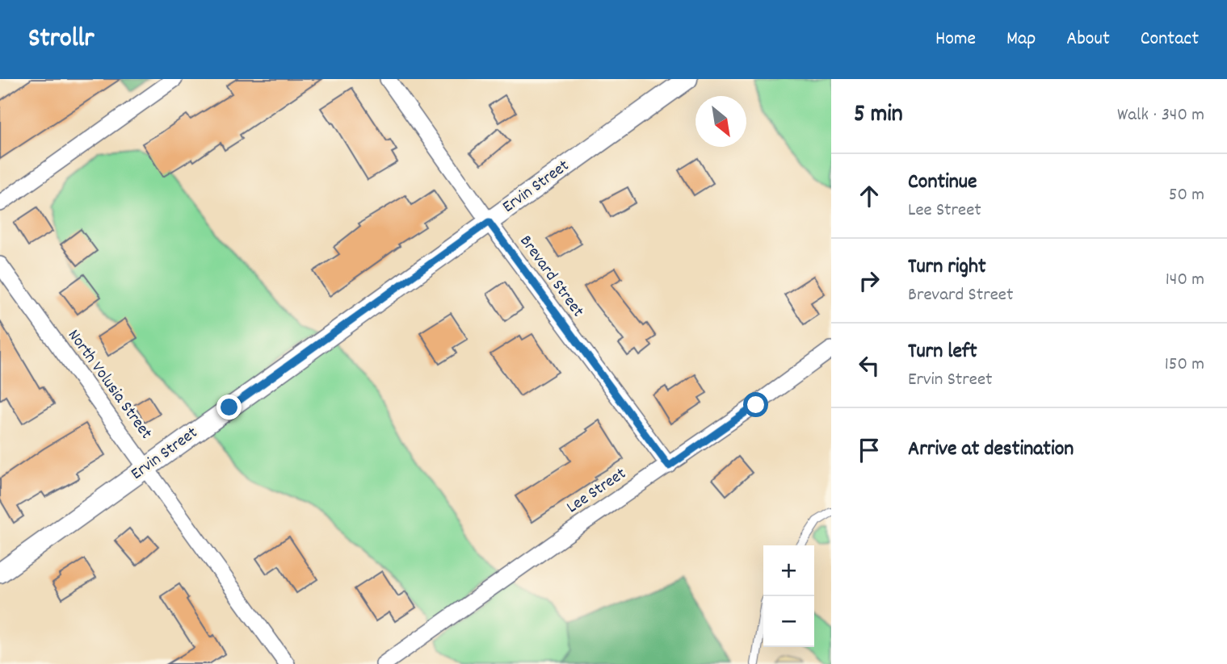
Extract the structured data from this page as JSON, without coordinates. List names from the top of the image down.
{
  "streets": {
    "street": [
      "Ervin Street",
      "Brevard Street",
      "North Volusia Street",
      "Lee Street"
    ]
  },
  "crossings": [
    ["Ervin Street", "Brevard Street"],
    ["Ervin Street", "North Volusia Street"],
    ["Brevard Street", "Lee Street"]
  ],
  "north": "bottom right",
  "page": {
    "header": "Strollr",
    "nav": [
      "Home",
      "Map",
      "About",
      "Contact"
    ],
    "heading": ["5 min", "Walk · 340 m"],
    "list": [
      ["Continue", "Lee Street", "50 m"],
      ["Turn right", "Brevard Street", "140 m"],
      ["Turn left", "Ervin Street", "150 m"],
      "Arrive at destination"
    ],
    "map_buttons": ["+", "−"]
  }
}
